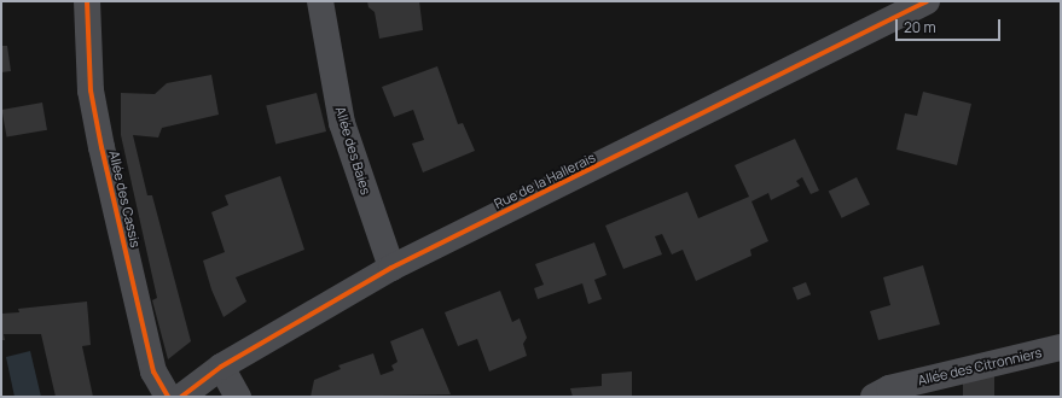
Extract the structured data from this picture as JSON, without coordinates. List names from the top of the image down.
{
  "streets": {
    "street": [
      "Allée des Baies",
      "Rue de la Hallerais",
      "Allée des Cassis",
      "Allée des Citronniers"
    ]
  },
  "crossings": [
    ["Allée des Baies", "Rue de la Hallerais"]
  ],
  "scale_bar": "20 m"
}
